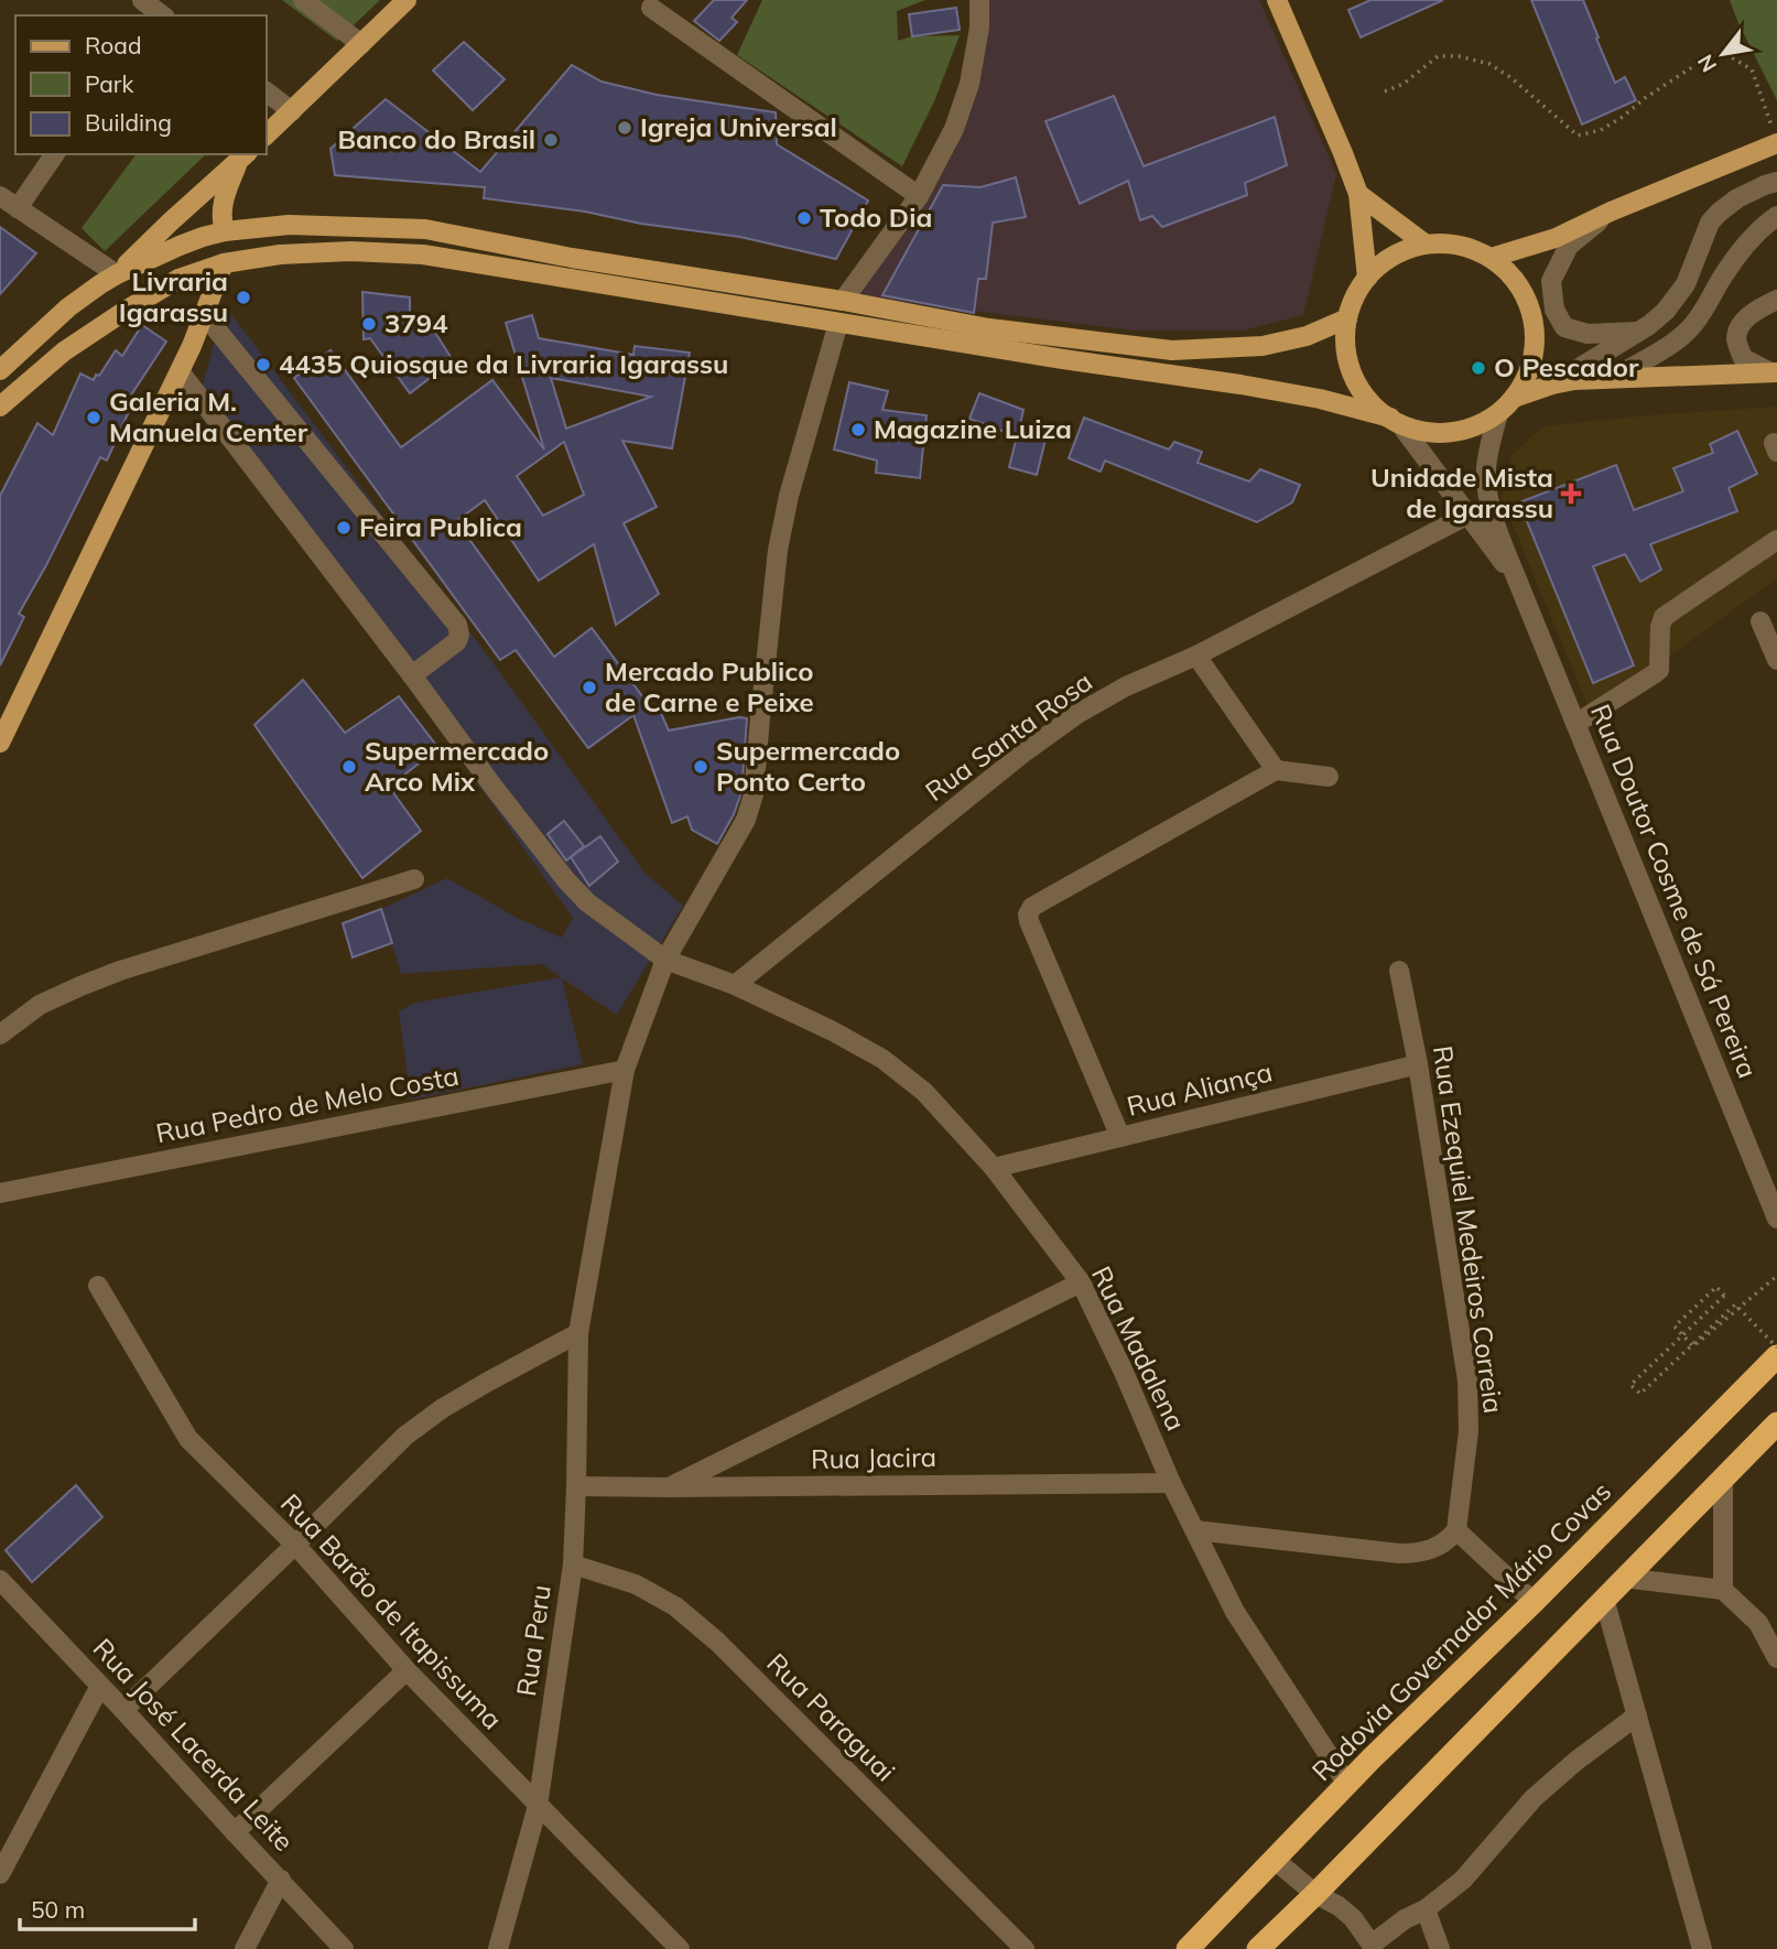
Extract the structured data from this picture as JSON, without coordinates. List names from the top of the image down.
{
  "streets": {
    "highway": ["Rodovia Governador Mário Covas"],
    "street": [
      "Rua Santa Rosa",
      "Rua Doutor Cosme de Sá Pereira",
      "Rua Aliança",
      "Rua Pedro de Melo Costa",
      "Rua Ezequiel Medeiros Correia",
      "Rua Madalena",
      "Rua Jacira",
      "Rua Barão de Itapissuma",
      "Rua Peru",
      "Rua Paraguai",
      "Rua José Lacerda Leite"
    ]
  },
  "crossings": [
    ["Rua Santa Rosa", "Rua Madalena"],
    ["Rua Aliança", "Rua Ezequiel Medeiros Correia"],
    ["Rua Aliança", "Rua Madalena"],
    ["Rua Pedro de Melo Costa", "Rua Peru"],
    ["Rua Madalena", "Rua Jacira"],
    ["Rua Madalena", "Rodovia Governador Mário Covas"],
    ["Rua Madalena", "Rua Peru"],
    ["Rua Jacira", "Rua Peru"],
    ["Rua Barão de Itapissuma", "Rua Peru"],
    ["Rua Peru", "Rua Paraguai"]
  ],
  "places": {
    "other": [
      "Igreja Universal",
      "Banco do Brasil",
      "Todo Dia",
      "Livraria Igarassu",
      "3794",
      "4435 Quiosque da Livraria Igarassu",
      "O Pescador",
      "Galeria M. Manuela Center",
      "Magazine Luiza",
      "Feira Publica",
      "Mercado Publico de Carne e Peixe",
      "Supermercado Arco Mix",
      "Supermercado Ponto Certo"
    ],
    "health": ["Unidade Mista de Igarassu"]
  },
  "legend": ["Road", "Park", "Building"],
  "scale_bar": "50 m",
  "north": "bottom left"
}
